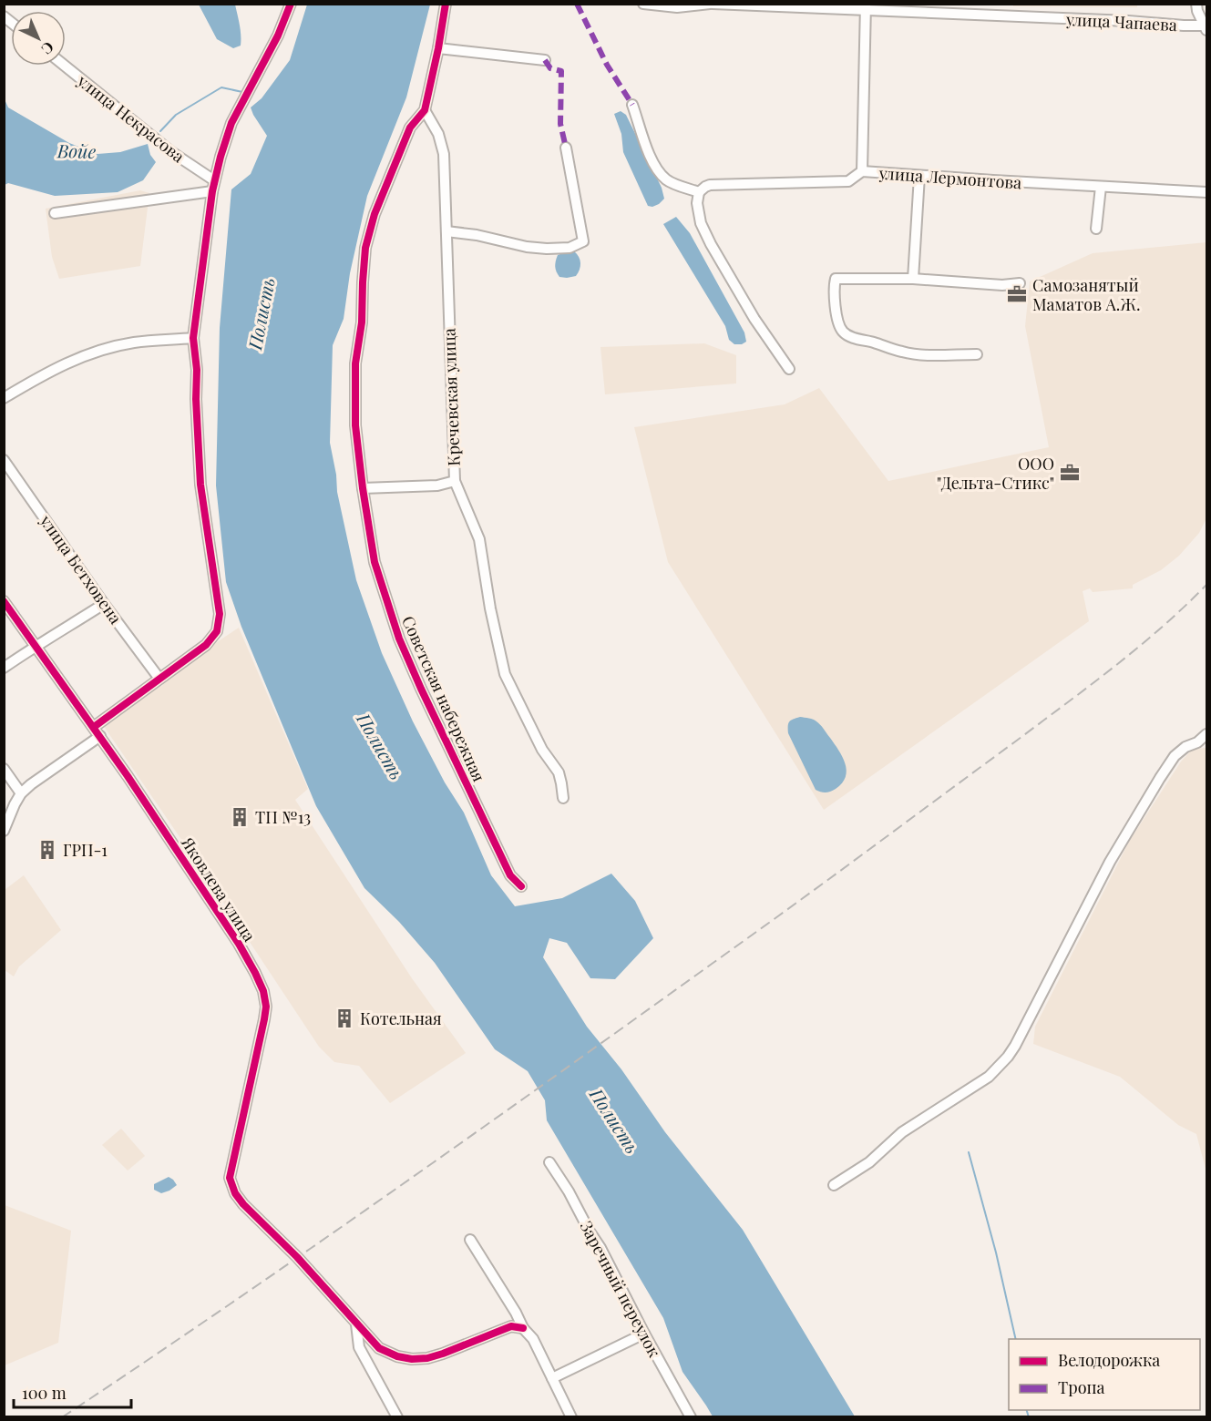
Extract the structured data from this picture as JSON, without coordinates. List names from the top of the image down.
{
  "streets": {
    "street": [
      "улица Чапаева",
      "улица Некрасова",
      "улица Лермонтова",
      "Кречевская улица",
      "улица Бетховена",
      "Советская набережная",
      "Яковлева улица",
      "Заречный переулок"
    ]
  },
  "crossings": [
    ["Кречевская улица", "Советская набережная"]
  ],
  "water": ["Войе", "Полисть"],
  "places": {
    "office": ["Самозанятый Маматов А.Ж.", "ООО \"Дельта-Стикс\""],
    "building": ["ТП №13", "ГРП-1", "Котельная"]
  },
  "legend": ["Велодорожка", "Тропа"],
  "scale_bar": "100 m",
  "north": "bottom right"
}
